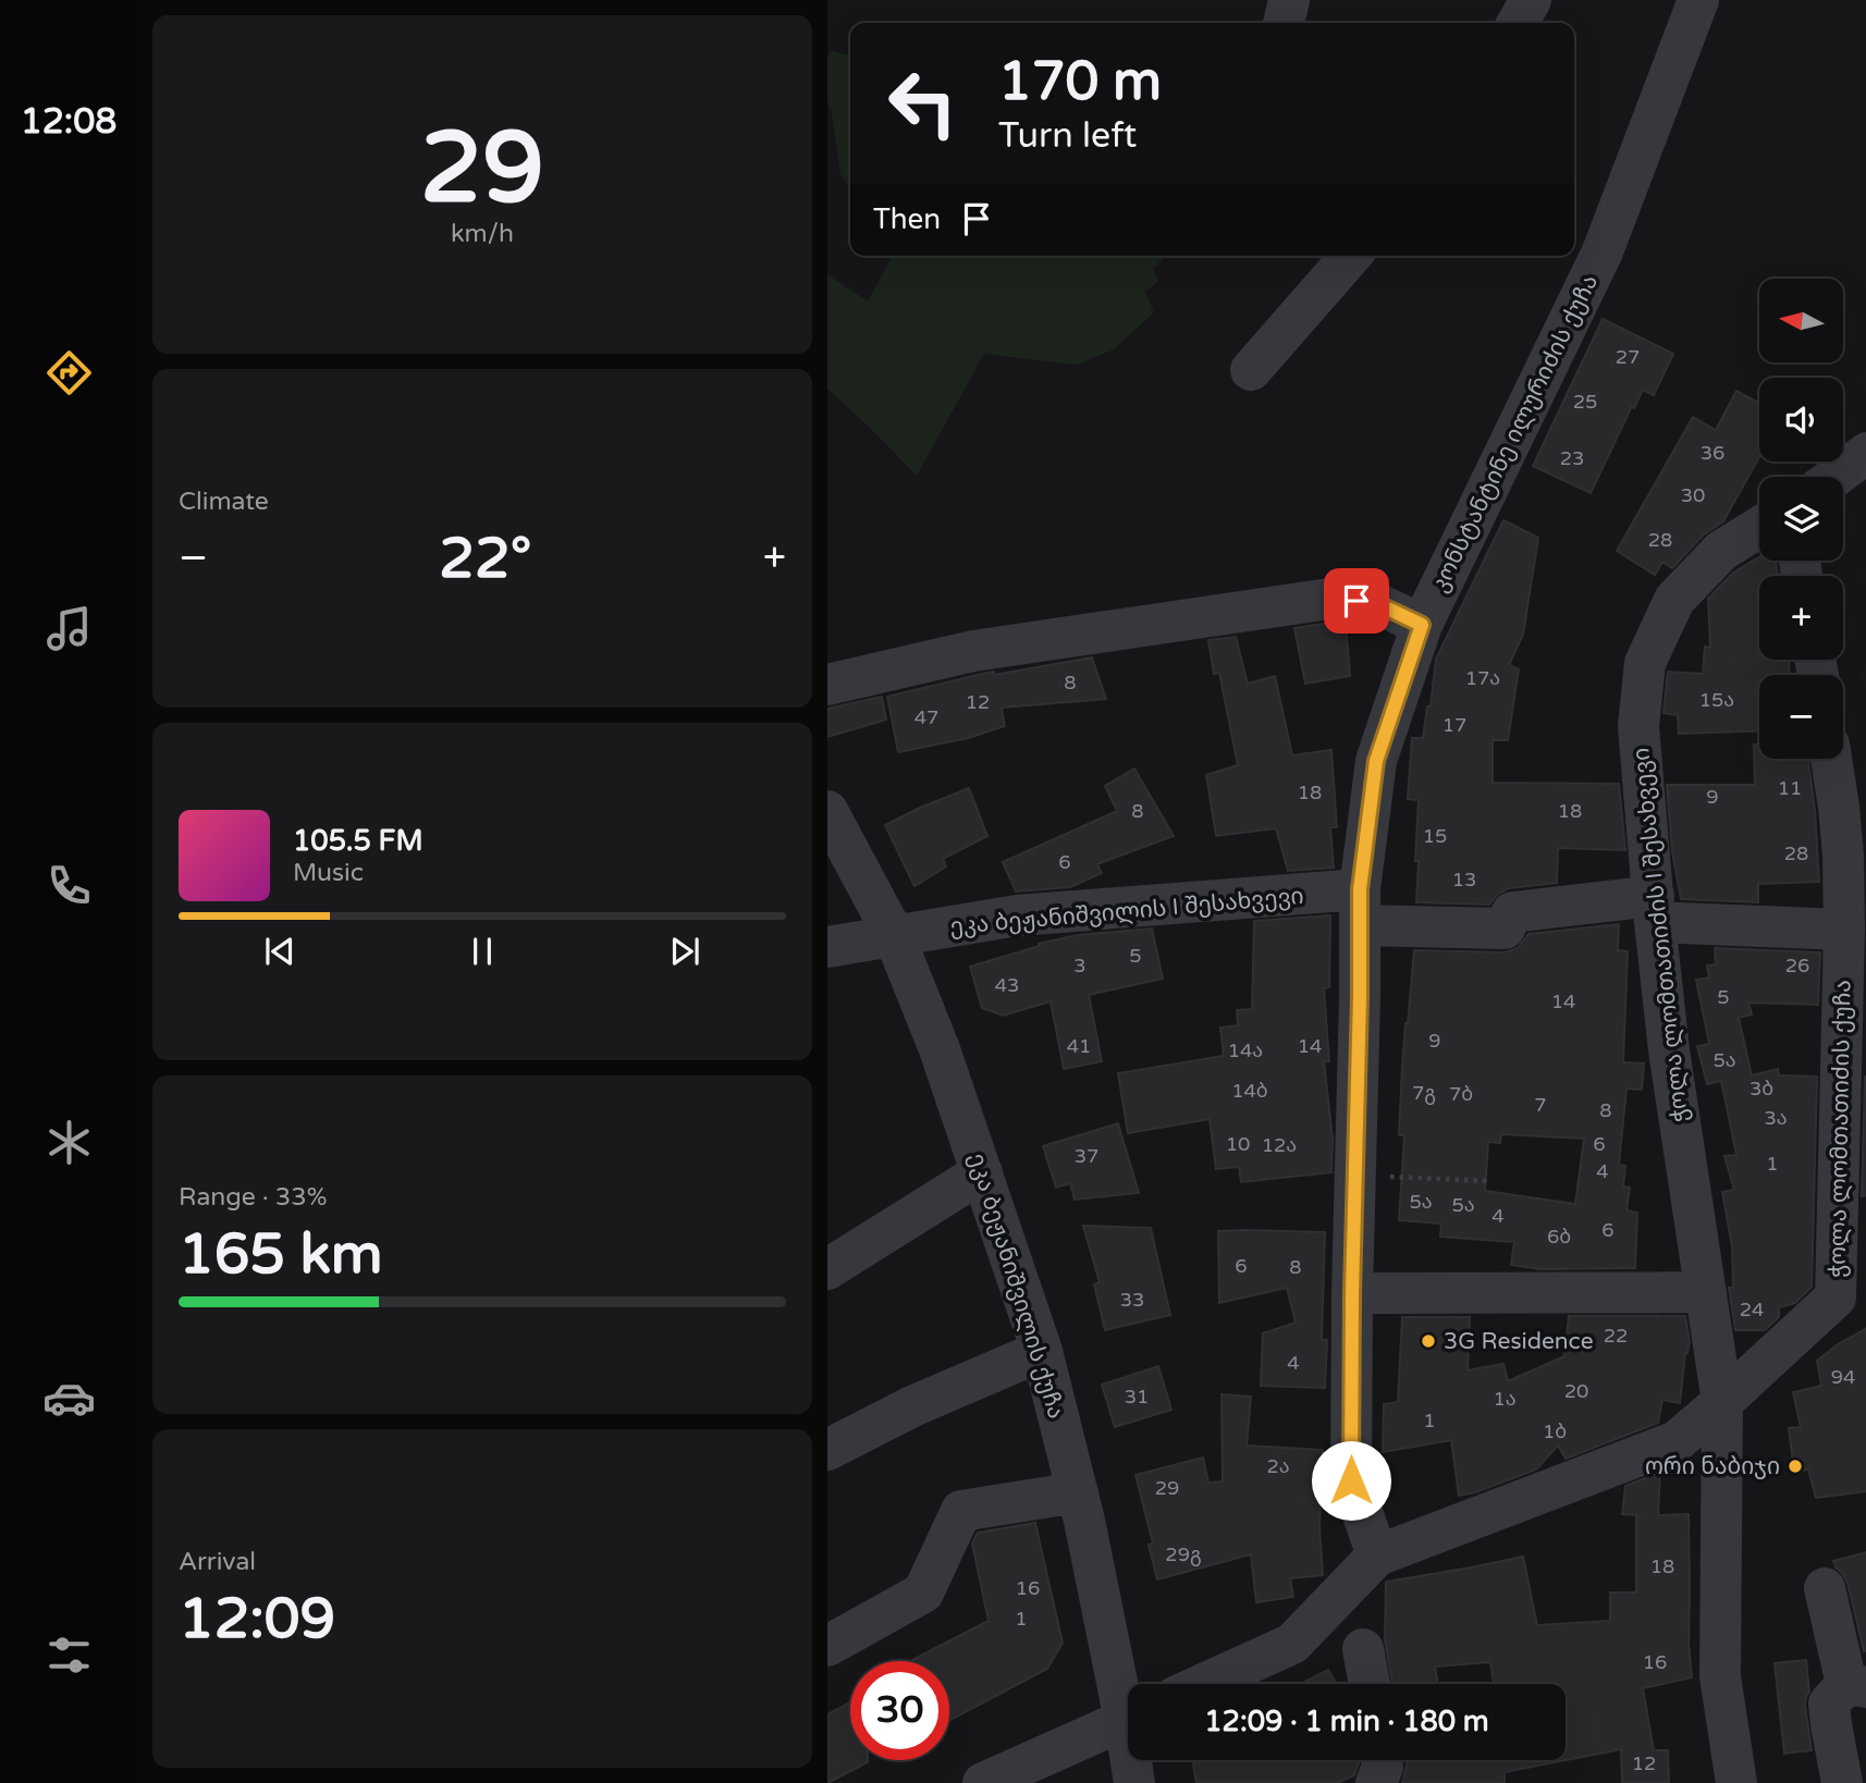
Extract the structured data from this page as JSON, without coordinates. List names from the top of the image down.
{
  "streets": {
    "street": [
      "კონსტანტინე ილურიძის ქუჩა",
      "ეკა ბეჟანიშვილის I შესახვევი",
      "ჭოლა ლომთათიძის I შესახვევი",
      "ჭოლა ლომთათიძის ქუჩა",
      "ეკა ბეჟანიშვილის ქუჩა"
    ]
  },
  "crossings": [
    ["კონსტანტინე ილურიძის ქუჩა", "ეკა ბეჟანიშვილის I შესახვევი"],
    ["ეკა ბეჟანიშვილის I შესახვევი", "ჭოლა ლომთათიძის I შესახვევი"],
    ["ეკა ბეჟანიშვილის I შესახვევი", "ეკა ბეჟანიშვილის ქუჩა"],
    ["ჭოლა ლომთათიძის I შესახვევი", "ჭოლა ლომთათიძის ქუჩა"]
  ],
  "places": ["3G Residence", "ორი ნაბიჯი"],
  "house_numbers": [
    "27",
    "25",
    "36",
    "23",
    "30",
    "28",
    "17ა",
    "8",
    "15ა",
    "12",
    "47",
    "17",
    "11",
    "18",
    "9",
    "8",
    "18",
    "15",
    "28",
    "6",
    "13",
    "5",
    "3",
    "26",
    "43",
    "5",
    "14",
    "9",
    "41",
    "14",
    "14ა",
    "5ა",
    "3ბ",
    "14ბ",
    "7გ",
    "7ბ",
    "7",
    "8",
    "3ა",
    "10",
    "6",
    "12ა",
    "37",
    "1",
    "4",
    "5ა",
    "5ა",
    "4",
    "6",
    "6ბ",
    "6",
    "8",
    "33",
    "24",
    "22",
    "4",
    "94",
    "20",
    "31",
    "1ა",
    "1",
    "1ბ",
    "2ა",
    "29",
    "29გ",
    "18",
    "16",
    "1",
    "16",
    "12"
  ],
  "north": "left",
  "page": {
    "tabs": "12:08",
    "tile": [
      ["29", "km/h"],
      "Climate",
      ["Range · 33%", "165 km"],
      ["Arrival", "12:09"]
    ],
    "turn": ["170 m", "Turn left"],
    "then": "Then",
    "map_buttons": ["+", "−"],
    "heat": ["−", "22°", "+"],
    "song": ["105.5 FM", "Music"],
    "limit": "30",
    "trip": "12:09 · 1 min · 180 m"
  }
}
